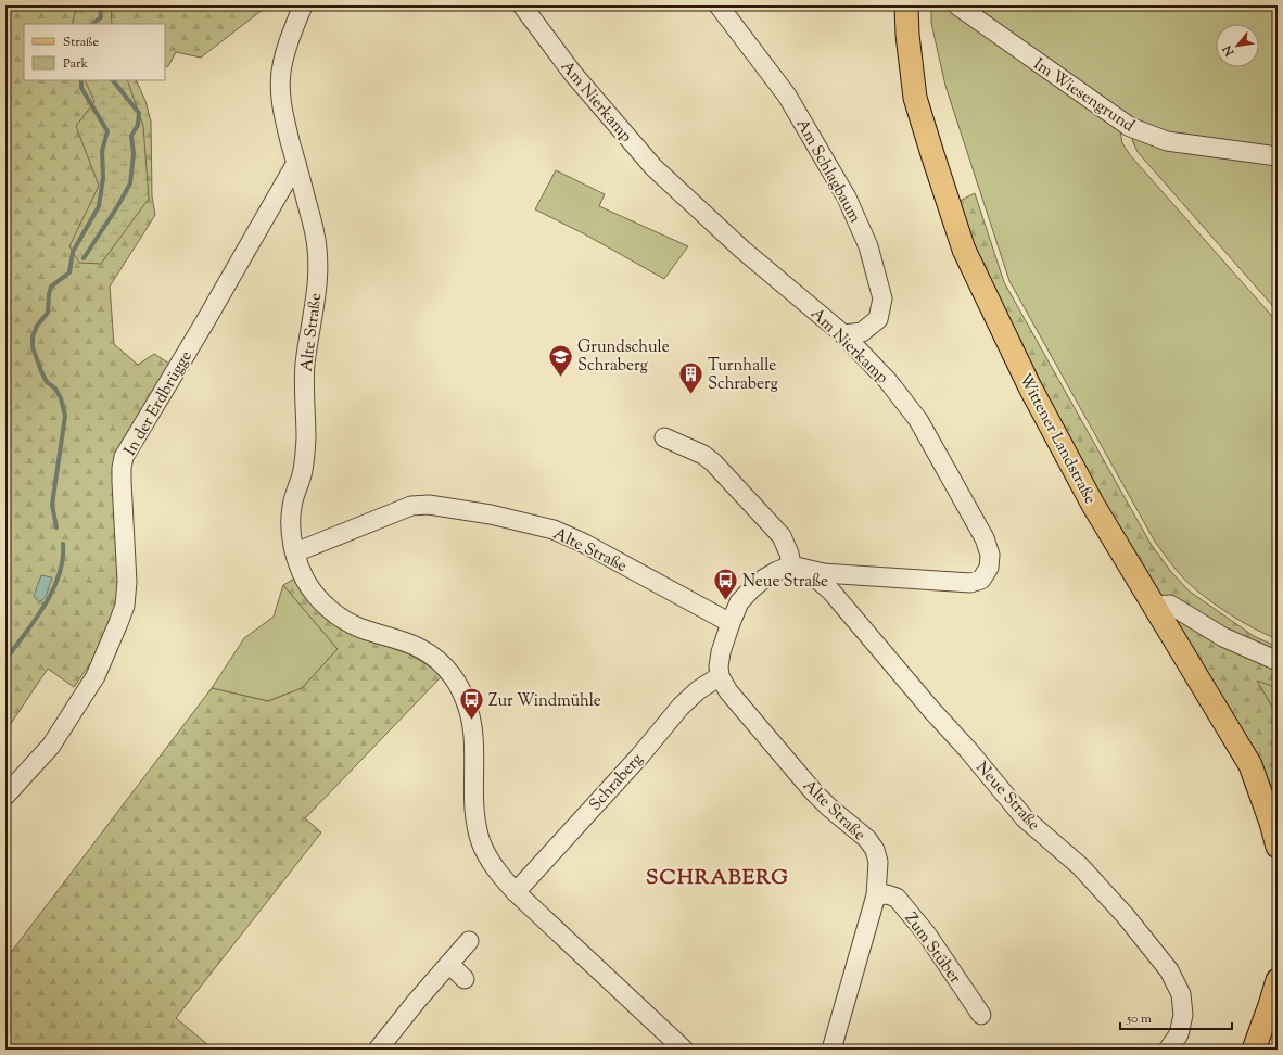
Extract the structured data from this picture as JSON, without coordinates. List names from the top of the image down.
{
  "streets": {
    "main road": ["Wittener Landstraße"],
    "street": [
      "Im Wiesengrund",
      "Am Nierkamp",
      "Am Schlagbaum",
      "Alte Straße",
      "In der Erdbrügge",
      "Schraberg",
      "Neue Straße",
      "Zum Stüber"
    ]
  },
  "crossings": [
    ["Am Nierkamp", "Am Schlagbaum"],
    ["Am Nierkamp", "Neue Straße"],
    ["Alte Straße", "In der Erdbrügge"],
    ["Alte Straße", "Schraberg"],
    ["Alte Straße", "Zum Stüber"]
  ],
  "districts": ["SCHRABERG"],
  "places": {
    "school or university": ["Grundschule Schraberg"],
    "building": ["Turnhalle Schraberg"],
    "bus stop": ["Neue Straße", "Zur Windmühle"]
  },
  "legend": ["Straße", "Park"],
  "scale_bar": "50 m",
  "north": "bottom left"
}
